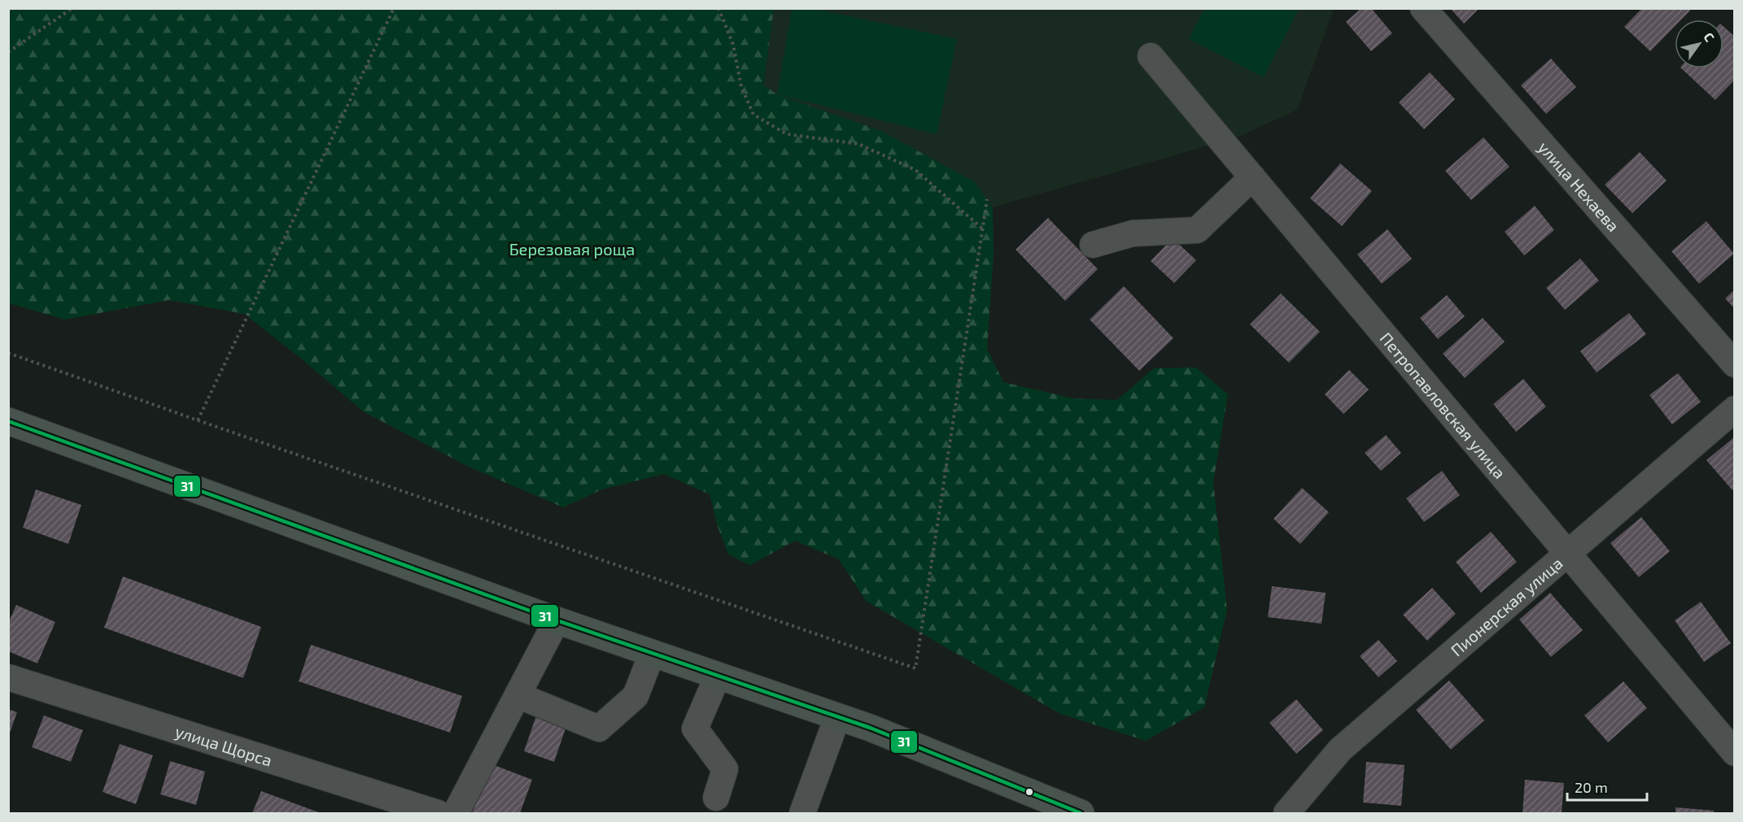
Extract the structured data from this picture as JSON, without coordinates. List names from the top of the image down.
{
  "streets": {
    "street": [
      "улица Нехаева",
      "Петропавловская улица",
      "Пионерская улица",
      "улица Щорса"
    ]
  },
  "crossings": [
    ["Петропавловская улица", "Пионерская улица"]
  ],
  "parks": ["Березовая роща"],
  "lines": ["transit line 31"],
  "scale_bar": "20 m",
  "north": "top right"
}
